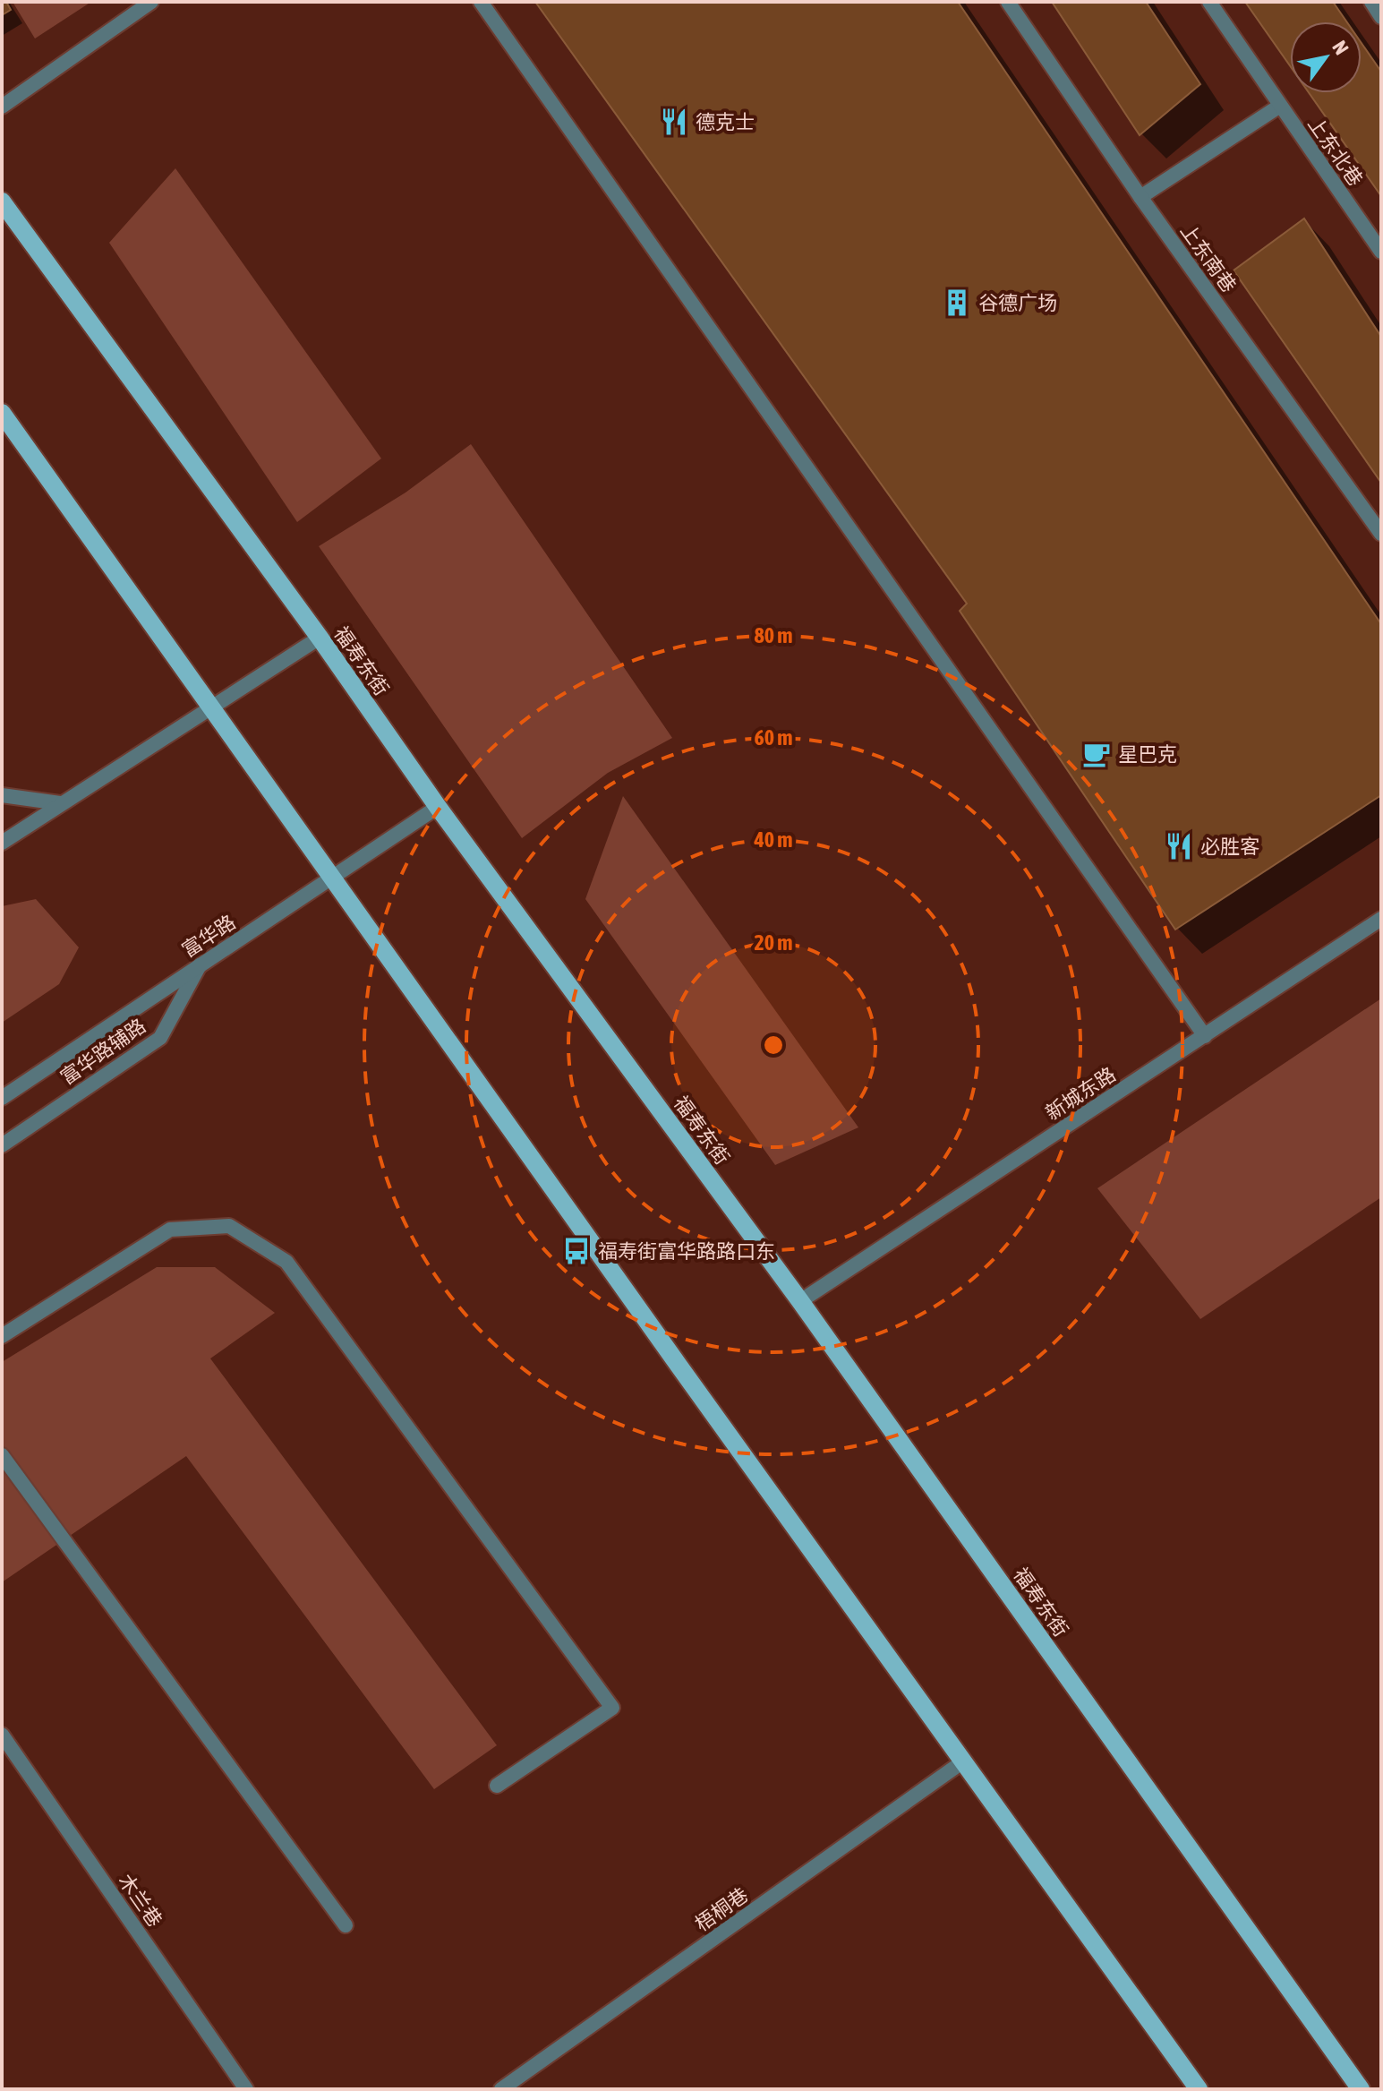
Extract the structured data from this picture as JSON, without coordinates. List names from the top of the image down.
{
  "streets": {
    "main road": ["福寿东街"],
    "street": [
      "上东北巷",
      "上东南巷",
      "富华路",
      "富华路辅路",
      "新城东路",
      "木兰巷",
      "梧桐巷"
    ]
  },
  "crossings": [
    ["福寿东街", "富华路"],
    ["福寿东街", "新城东路"],
    ["富华路", "富华路辅路"]
  ],
  "places": {
    "restaurant": ["德克士", "必胜客"],
    "building": ["谷德广场"],
    "cafe": ["星巴克"],
    "bus stop": ["福寿街富华路路口东"]
  },
  "north": "top right",
  "rings": [
    "80 m",
    "60 m",
    "40 m",
    "20 m"
  ]
}
